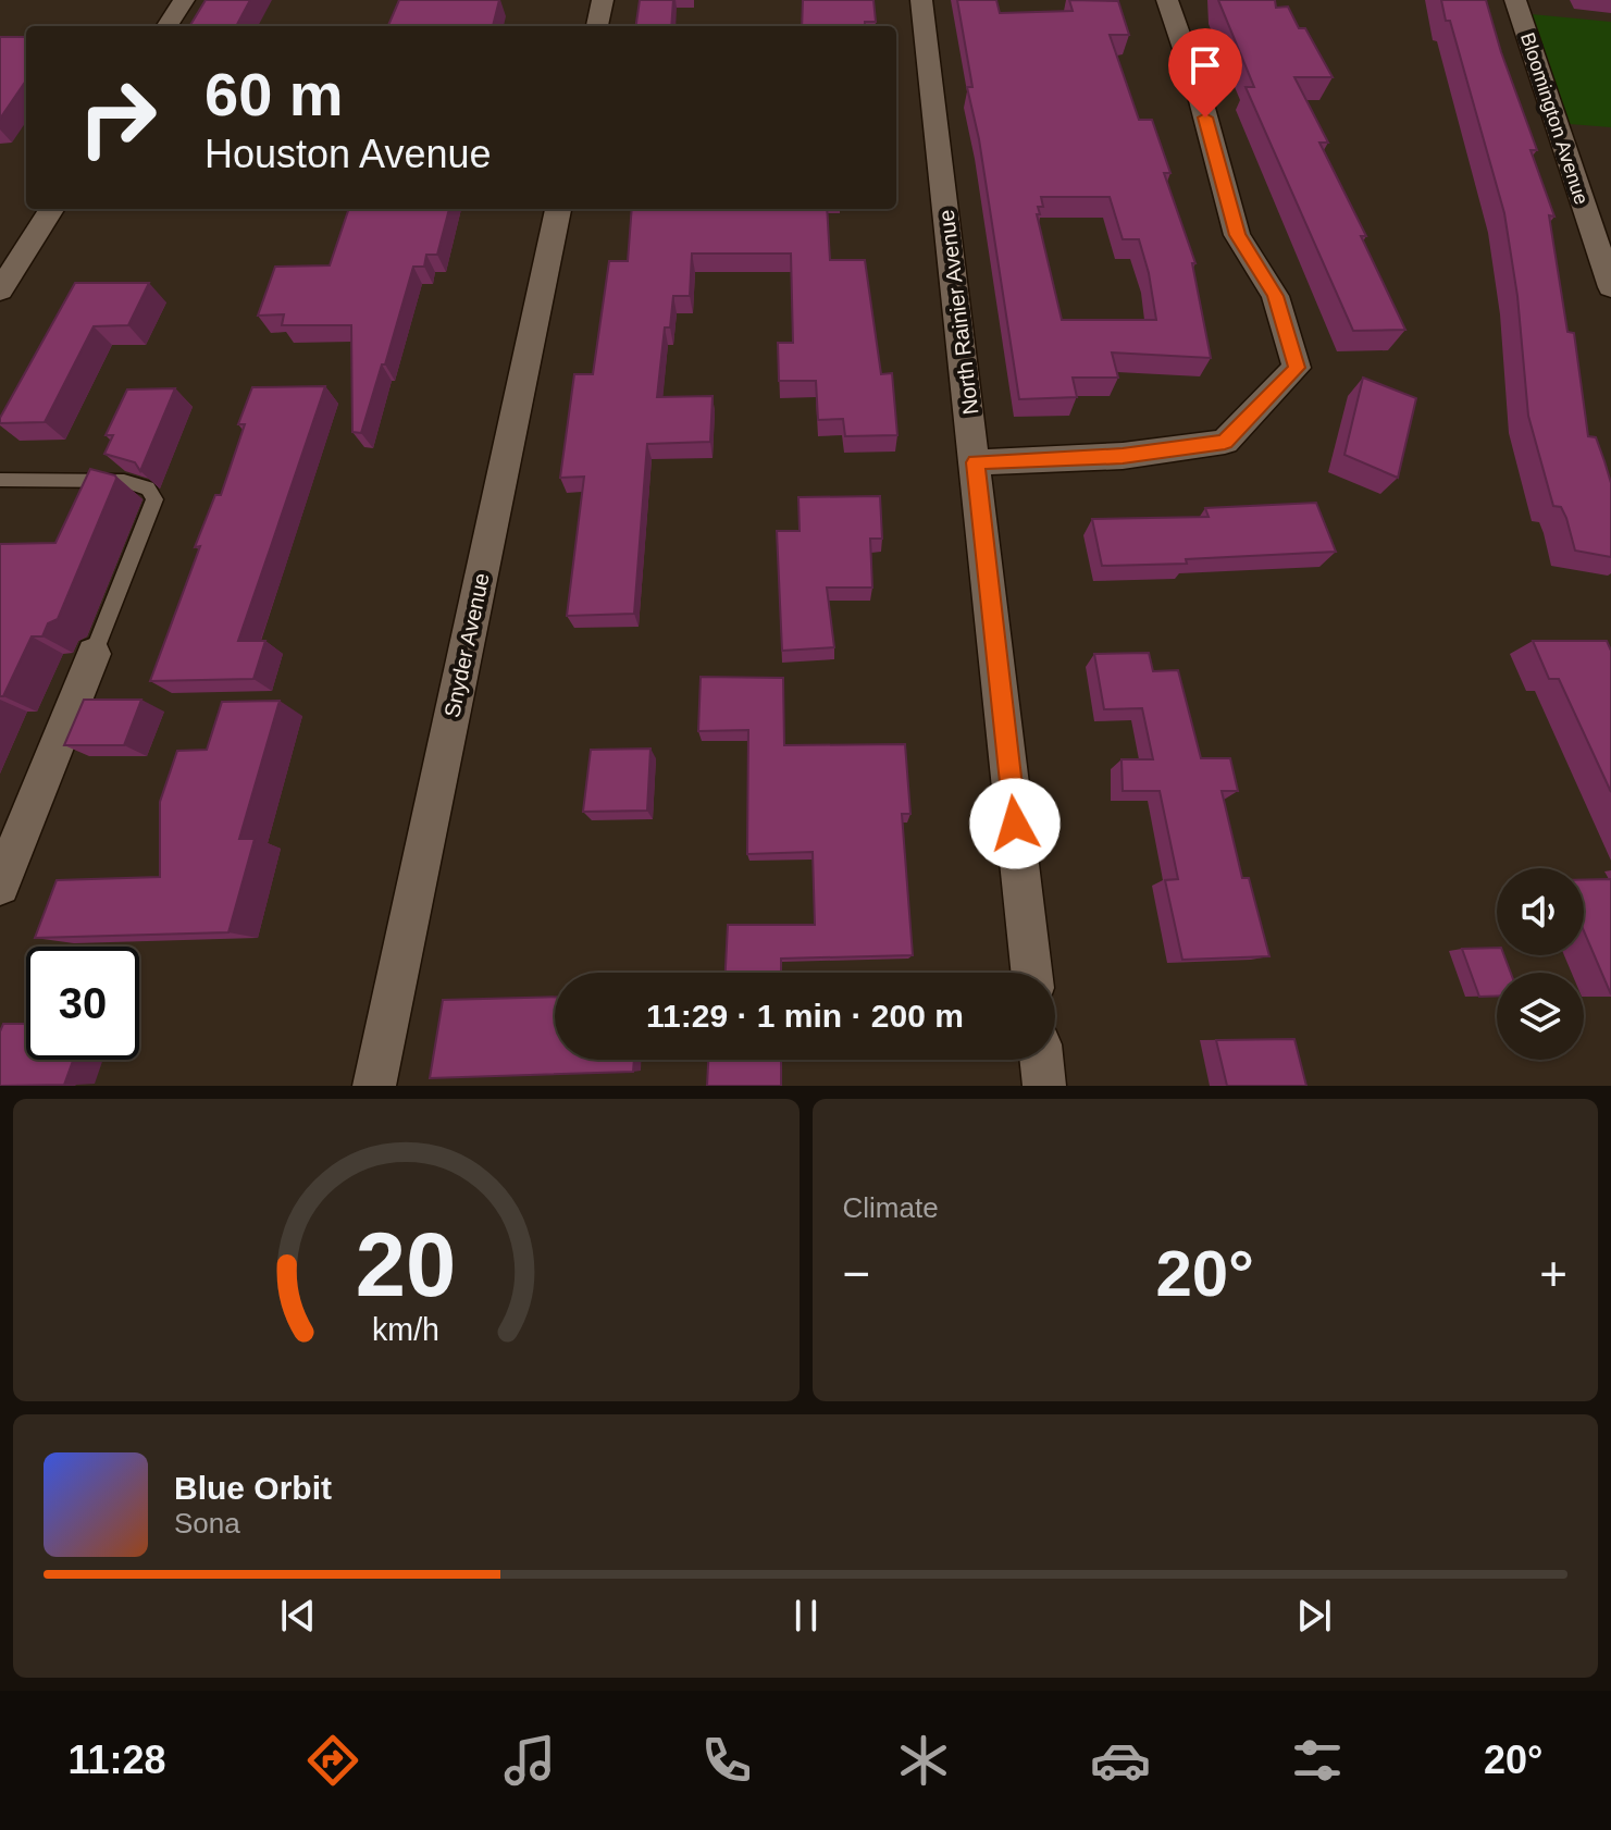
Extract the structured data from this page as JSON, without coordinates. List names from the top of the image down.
{
  "streets": {
    "street": ["Bloomington Avenue", "North Rainier Avenue", "Snyder Avenue"]
  },
  "page": {
    "turn": ["60 m", "Houston Avenue"],
    "limit": "30",
    "trip": "11:29 · 1 min · 200 m",
    "tile": "Climate",
    "heat": ["−", "20°", "+"],
    "song": ["Blue Orbit", "Sona"],
    "tabs": ["11:28", "20°"],
    "gauge": ["20", "km/h"]
  }
}
